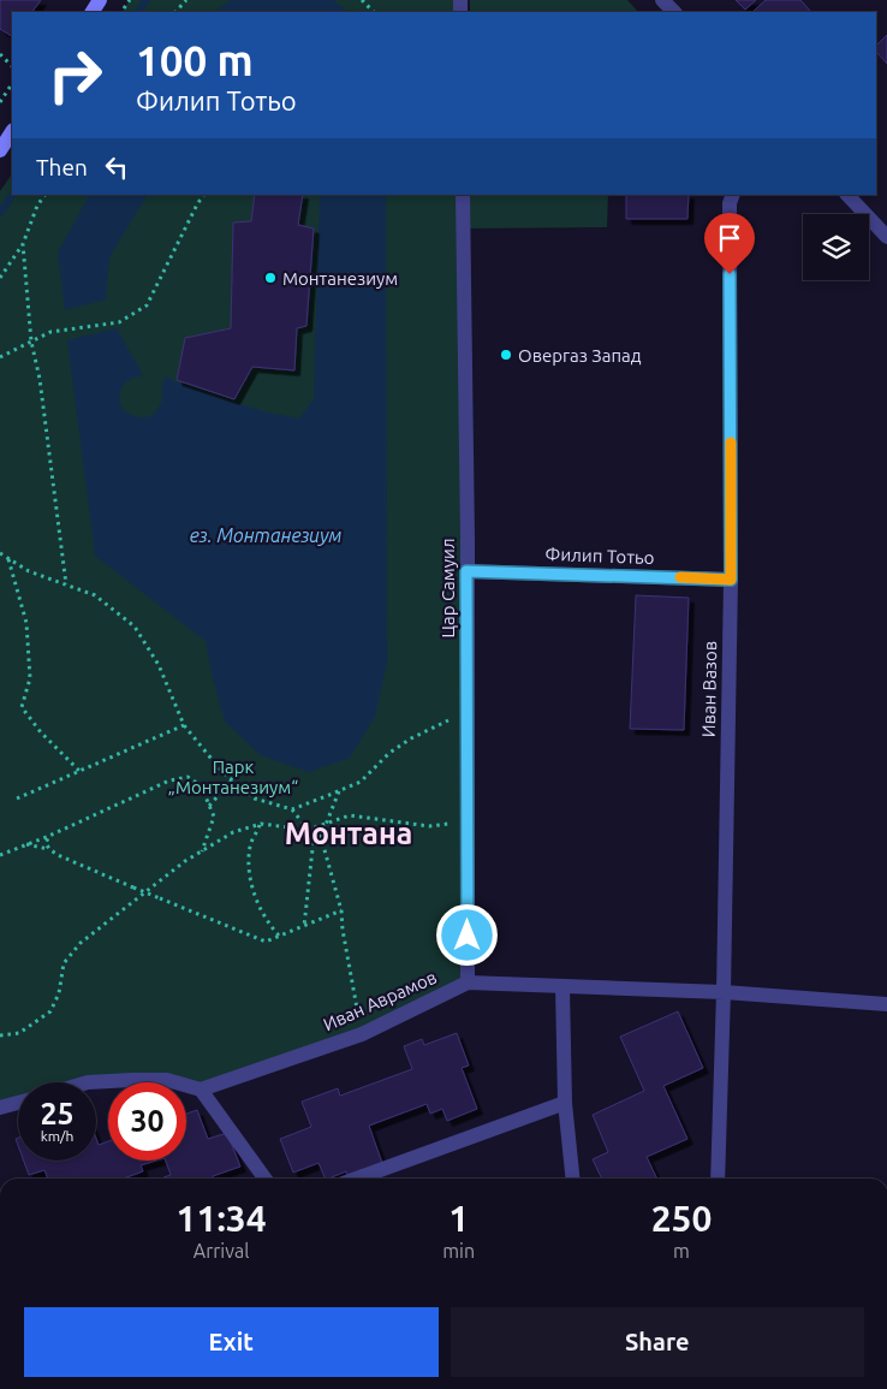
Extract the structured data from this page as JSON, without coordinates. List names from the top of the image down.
{
  "streets": {
    "street": [
      "Филип Тотьо",
      "Цар Самуил",
      "Иван Вазов",
      "Иван Аврамов"
    ]
  },
  "crossings": [
    ["Филип Тотьо", "Цар Самуил"],
    ["Филип Тотьо", "Иван Вазов"],
    ["Цар Самуил", "Иван Аврамов"],
    ["Иван Вазов", "Иван Аврамов"]
  ],
  "districts": ["Монтана"],
  "water": ["ез. Монтанезиум"],
  "parks": ["Парк „Монтанезиум“"],
  "places": ["Монтанезиум", "Овергаз Запад"],
  "page": {
    "turn": ["100 m", "Филип Тотьо"],
    "then": "Then",
    "speed": "25 km/h",
    "limit": "30",
    "eta": [
      "11:34",
      "Arrival",
      "1",
      "min",
      "250",
      "m"
    ],
    "buttons": ["Exit", "Share"]
  }
}
